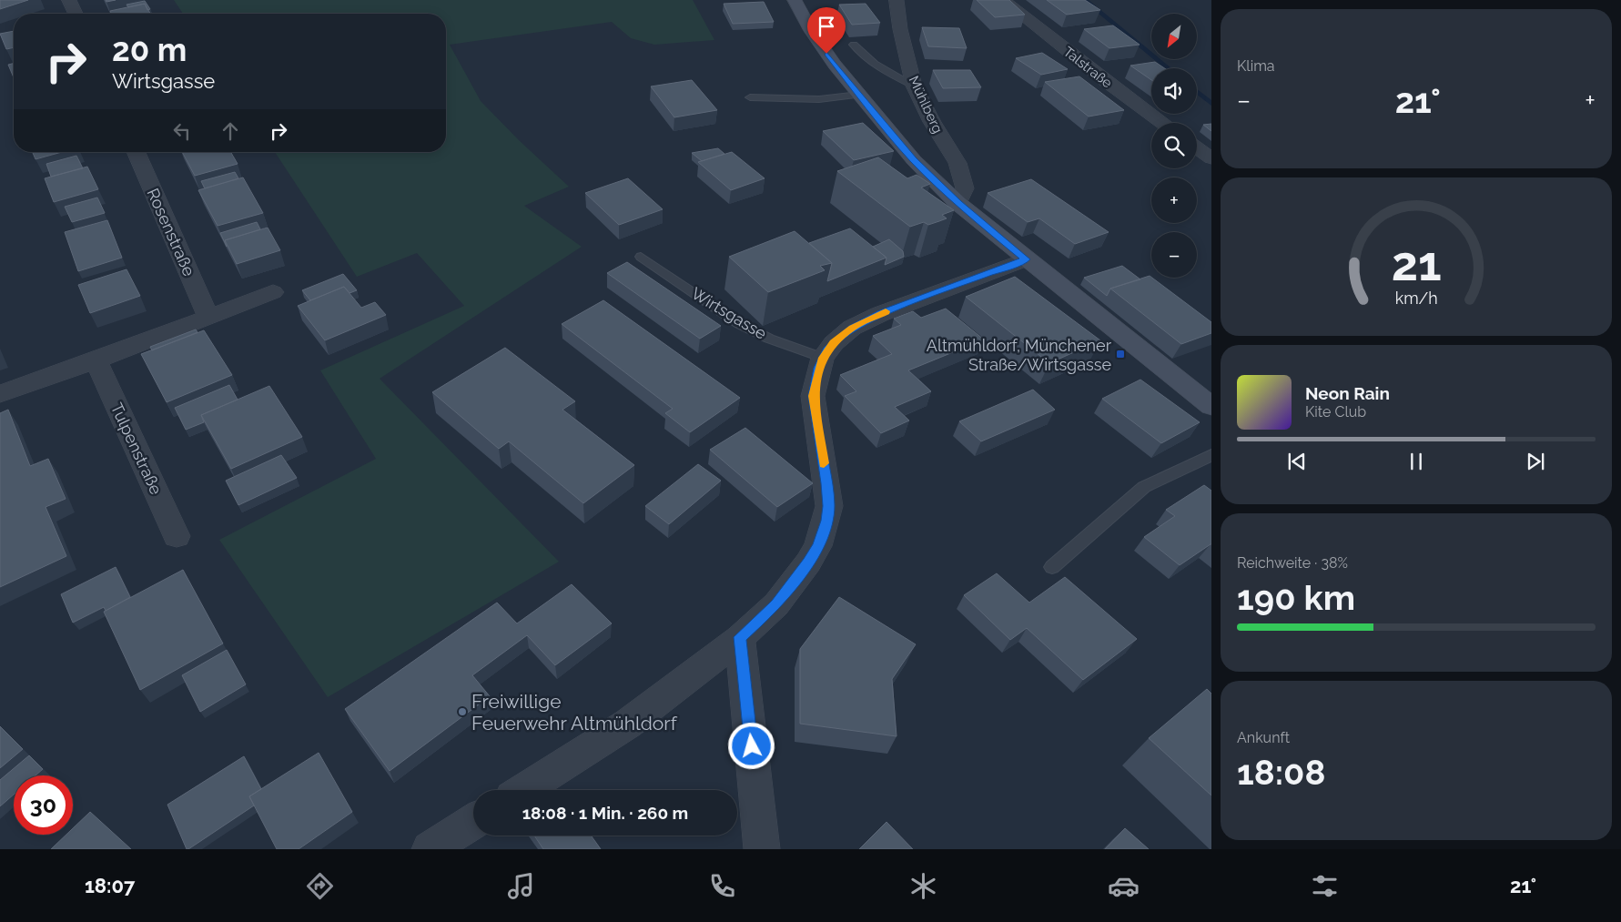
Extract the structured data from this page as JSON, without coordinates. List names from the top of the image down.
{
  "streets": {
    "street": [
      "Talstraße",
      "Mühlberg",
      "Rosenstraße",
      "Tulpenstraße"
    ],
    "lane": ["Wirtsgasse"]
  },
  "places": {
    "transit": ["Altmühldorf, Münchener Straße/Wirtsgasse"],
    "other": ["Freiwillige Feuerwehr Altmühldorf"]
  },
  "north": "bottom left",
  "page": {
    "tile": [
      "Klima",
      ["Reichweite · 38%", "190 km"],
      ["Ankunft", "18:08"]
    ],
    "map_buttons": ["+", "−"],
    "turn": ["20 m", "Wirtsgasse"],
    "heat": ["−", "21°", "+"],
    "song": ["Neon Rain", "Kite Club"],
    "limit": "30",
    "trip": "18:08 · 1 Min. · 260 m",
    "tabs": ["18:07", "21°"],
    "gauge": ["21", "km/h"]
  }
}
